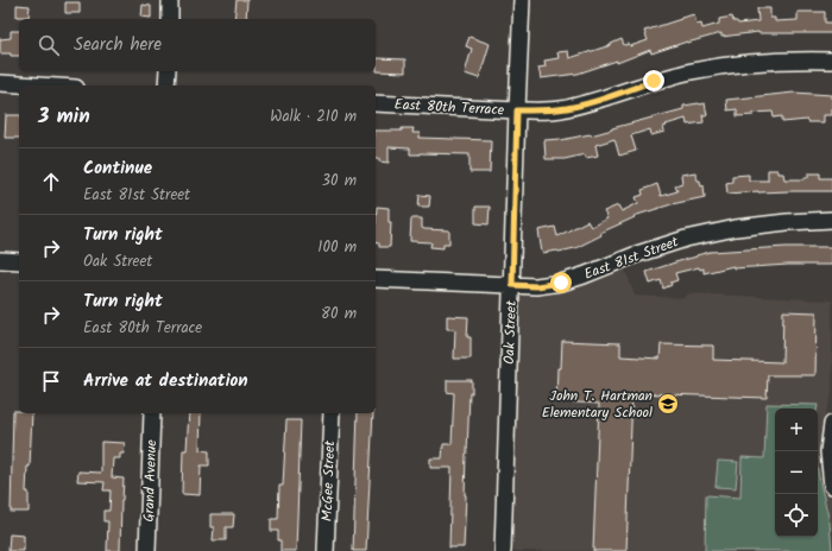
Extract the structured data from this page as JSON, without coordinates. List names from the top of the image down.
{
  "streets": {
    "street": [
      "East 80th Terrace",
      "East 81st Street",
      "Oak Street",
      "Grand Avenue",
      "McGee Street"
    ]
  },
  "crossings": [
    ["East 80th Terrace", "Oak Street"],
    ["East 81st Street", "Oak Street"]
  ],
  "places": {
    "school or university": ["John T. Hartman Elementary School"]
  },
  "page": {
    "search": "Search here",
    "heading": ["3 min", "Walk · 210 m"],
    "list": [
      ["Continue", "East 81st Street", "30 m"],
      ["Turn right", "Oak Street", "100 m"],
      ["Turn right", "East 80th Terrace", "80 m"],
      "Arrive at destination"
    ],
    "map_buttons": ["+", "−"]
  }
}
